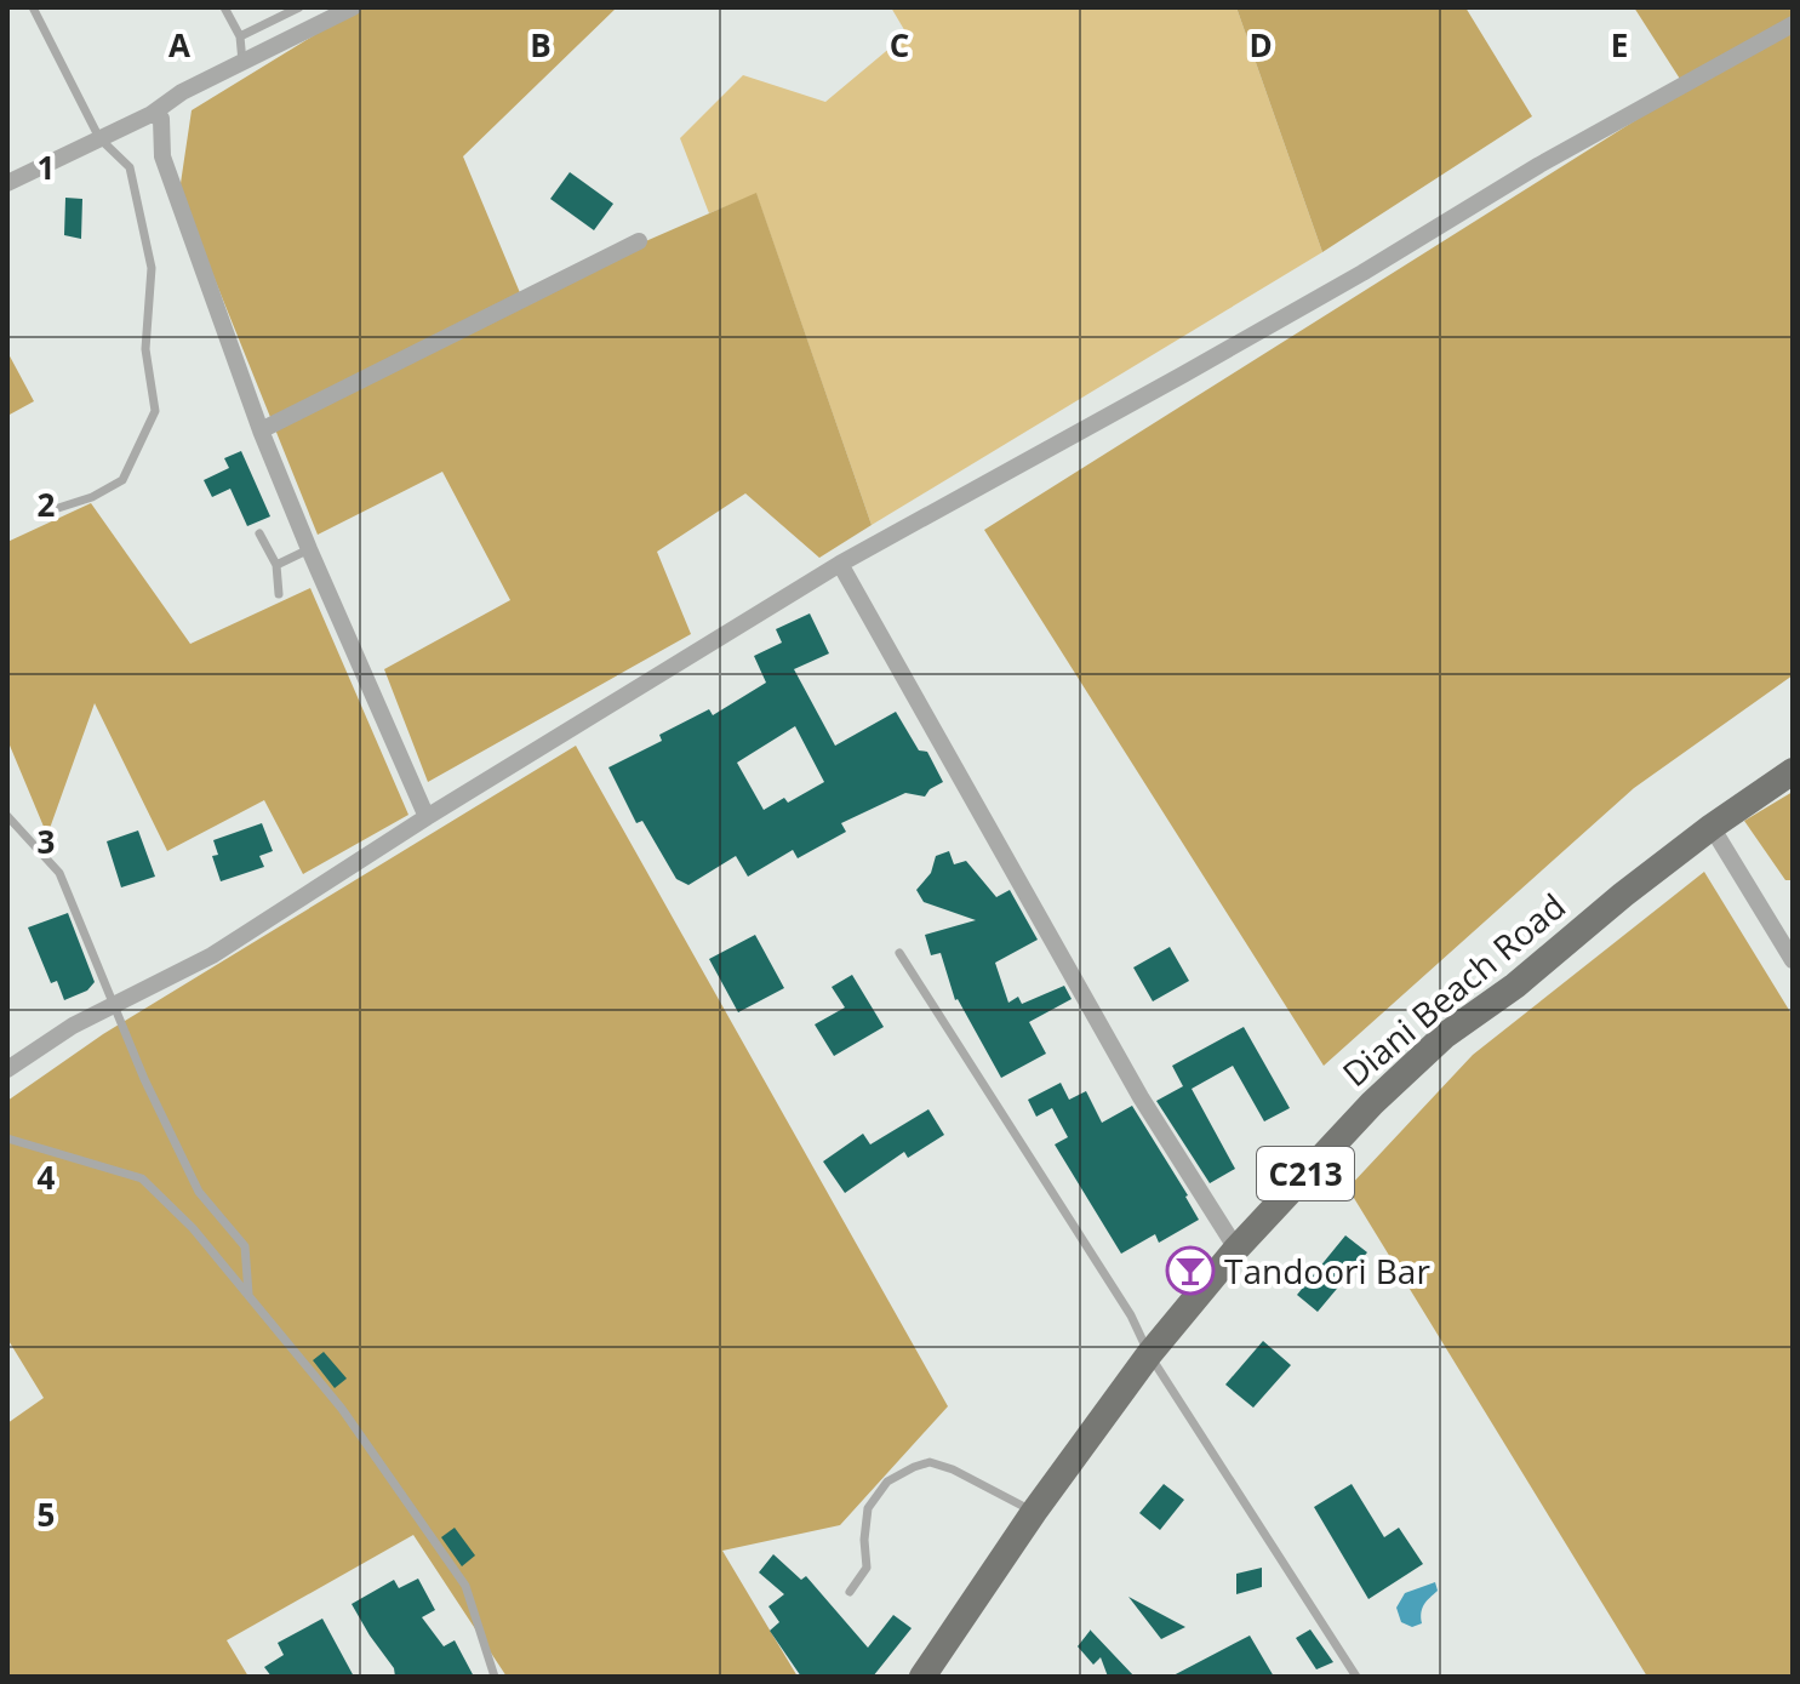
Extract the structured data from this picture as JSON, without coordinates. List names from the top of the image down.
{
  "streets": {
    "main road": ["Diani Beach Road", "C213"]
  },
  "places": {
    "bar": ["Tandoori Bar"]
  },
  "grid": {
    "columns": [
      "A",
      "B",
      "C",
      "D",
      "E"
    ],
    "rows": [
      "1",
      "2",
      "3",
      "4",
      "5"
    ]
  }
}
